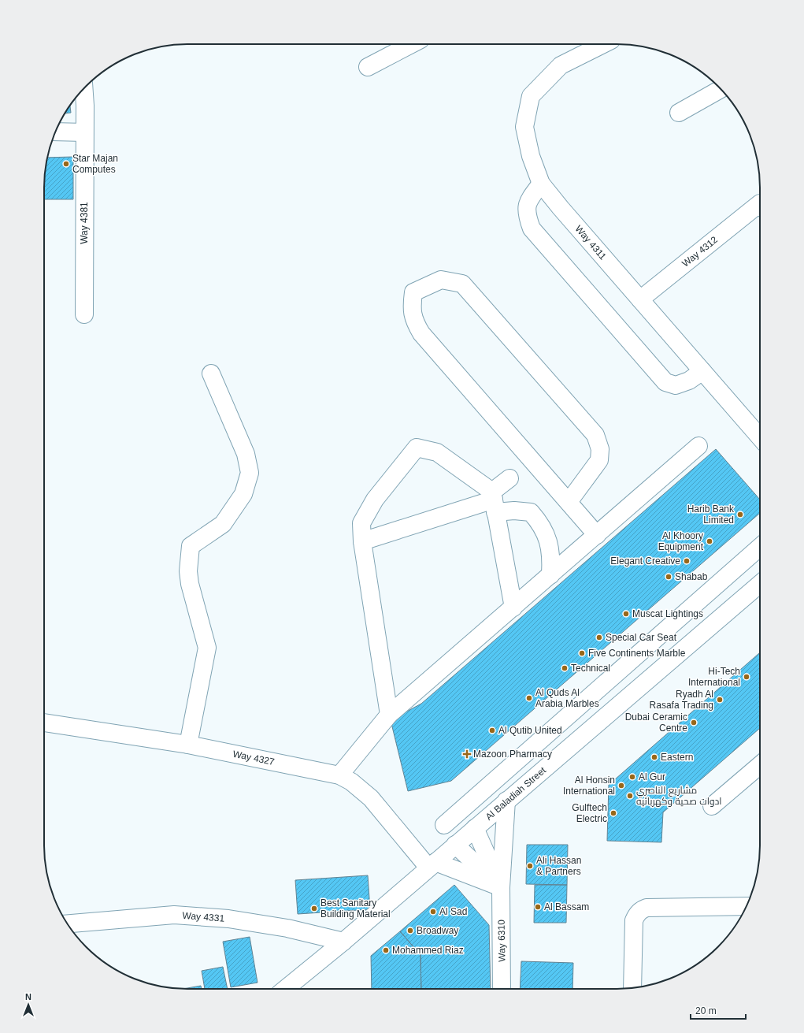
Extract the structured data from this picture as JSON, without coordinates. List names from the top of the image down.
{
  "streets": {
    "street": [
      "Way 4381",
      "Way 4311",
      "Way 4312",
      "Way 4327",
      "Al Baladiah Street",
      "Way 4331",
      "Way 6310"
    ]
  },
  "crossings": [
    ["Way 4311", "Way 4312"],
    ["Way 4327", "Al Baladiah Street"],
    ["Al Baladiah Street", "Way 4331"],
    ["Al Baladiah Street", "Way 6310"]
  ],
  "places": {
    "other": [
      "Star Majan Computes",
      "Harib Bank Limited",
      "Al Khoory Equipment",
      "Elegant Creative",
      "Shabab",
      "Muscat Lightings",
      "Special Car Seat",
      "Five Continents Marble",
      "Technical",
      "Hi-Tech International",
      "Al Quds Al Arabia Marbles",
      "Ryadh Al Rasafa Trading",
      "Dubai Ceramic Centre",
      "Al Qutib United",
      "Eastern",
      "Al Gur",
      "Al Honsin International",
      "مشاريع الناصري ادوات صحية وكهربائيه",
      "Gulftech Electric",
      "Ali Hassan & Partners",
      "Al Bassam",
      "Best Sanitary Building Material",
      "Al Sad",
      "Broadway",
      "Mohammed Riaz"
    ],
    "health": ["Mazoon Pharmacy"]
  },
  "scale_bar": "20 m",
  "north": "top"
}
